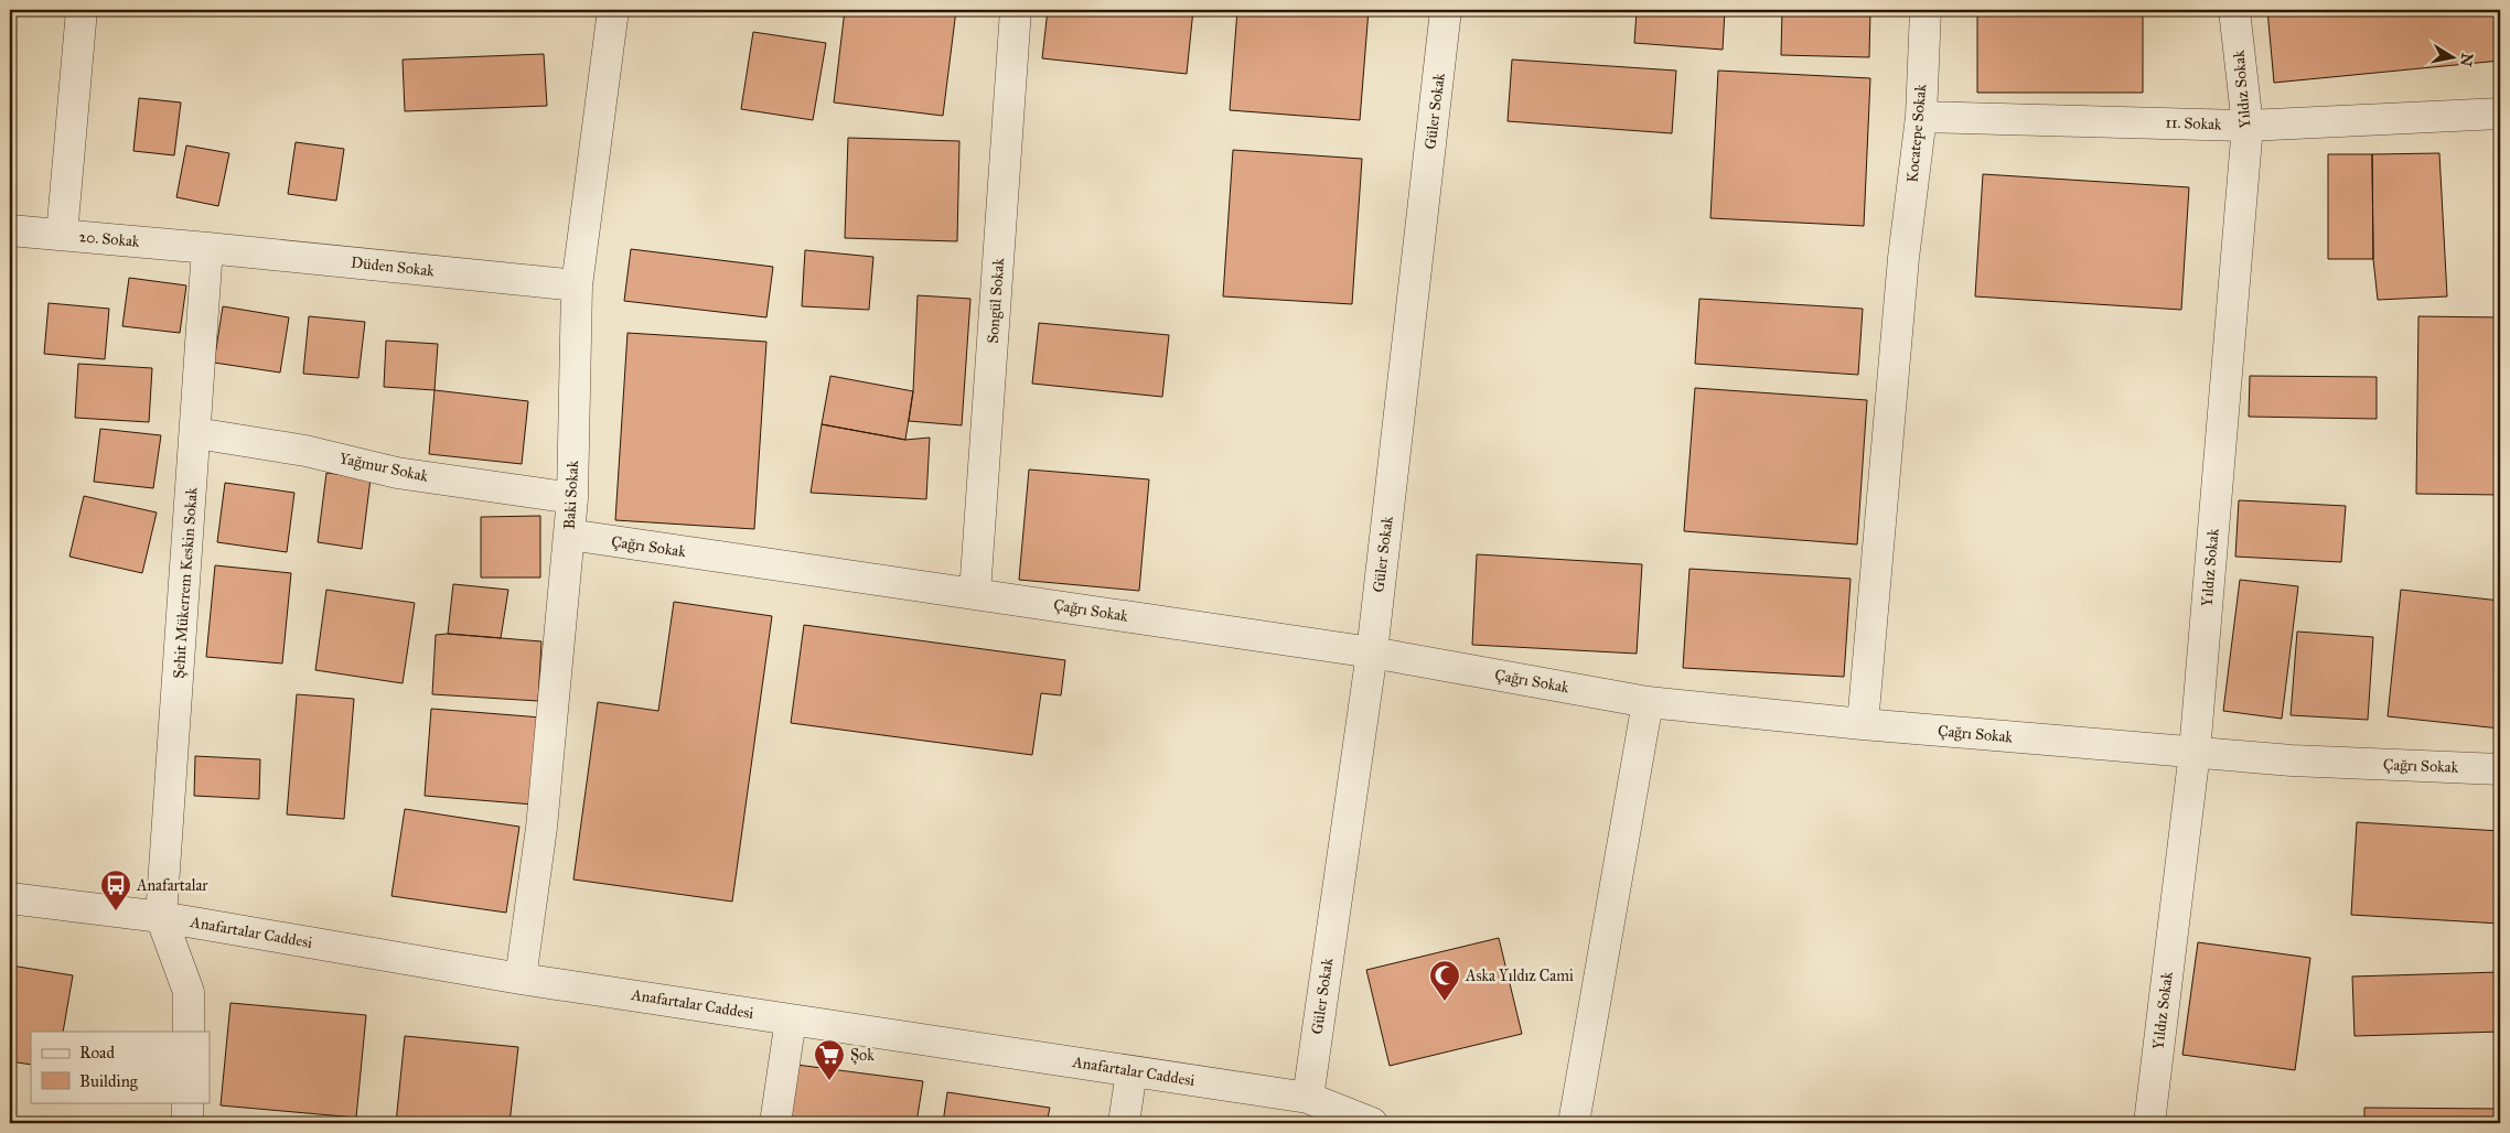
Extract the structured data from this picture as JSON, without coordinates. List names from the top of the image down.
{
  "streets": {
    "street": [
      "Yıldız Sokak",
      "Güler Sokak",
      "11. Sokak",
      "Kocatepe Sokak",
      "20. Sokak",
      "Düden Sokak",
      "Songül Sokak",
      "Yağmur Sokak",
      "Baki Sokak",
      "Çağrı Sokak",
      "Şehit Mükerrem Keskin Sokak",
      "Anafartalar Caddesi"
    ]
  },
  "crossings": [
    ["Yıldız Sokak", "11. Sokak"],
    ["Yıldız Sokak", "Çağrı Sokak"],
    ["Güler Sokak", "Çağrı Sokak"],
    ["Güler Sokak", "Anafartalar Caddesi"],
    ["11. Sokak", "Kocatepe Sokak"],
    ["Kocatepe Sokak", "Çağrı Sokak"],
    ["20. Sokak", "Düden Sokak"],
    ["20. Sokak", "Şehit Mükerrem Keskin Sokak"],
    ["Düden Sokak", "Baki Sokak"],
    ["Düden Sokak", "Şehit Mükerrem Keskin Sokak"],
    ["Songül Sokak", "Çağrı Sokak"],
    ["Yağmur Sokak", "Baki Sokak"],
    ["Yağmur Sokak", "Şehit Mükerrem Keskin Sokak"],
    ["Baki Sokak", "Çağrı Sokak"],
    ["Baki Sokak", "Anafartalar Caddesi"],
    ["Şehit Mükerrem Keskin Sokak", "Anafartalar Caddesi"]
  ],
  "places": {
    "bus stop": ["Anafartalar"],
    "mosque": ["Aska Yıldız Cami"],
    "supermarket": ["Şok"]
  },
  "legend": ["Road", "Building"],
  "north": "right"
}
